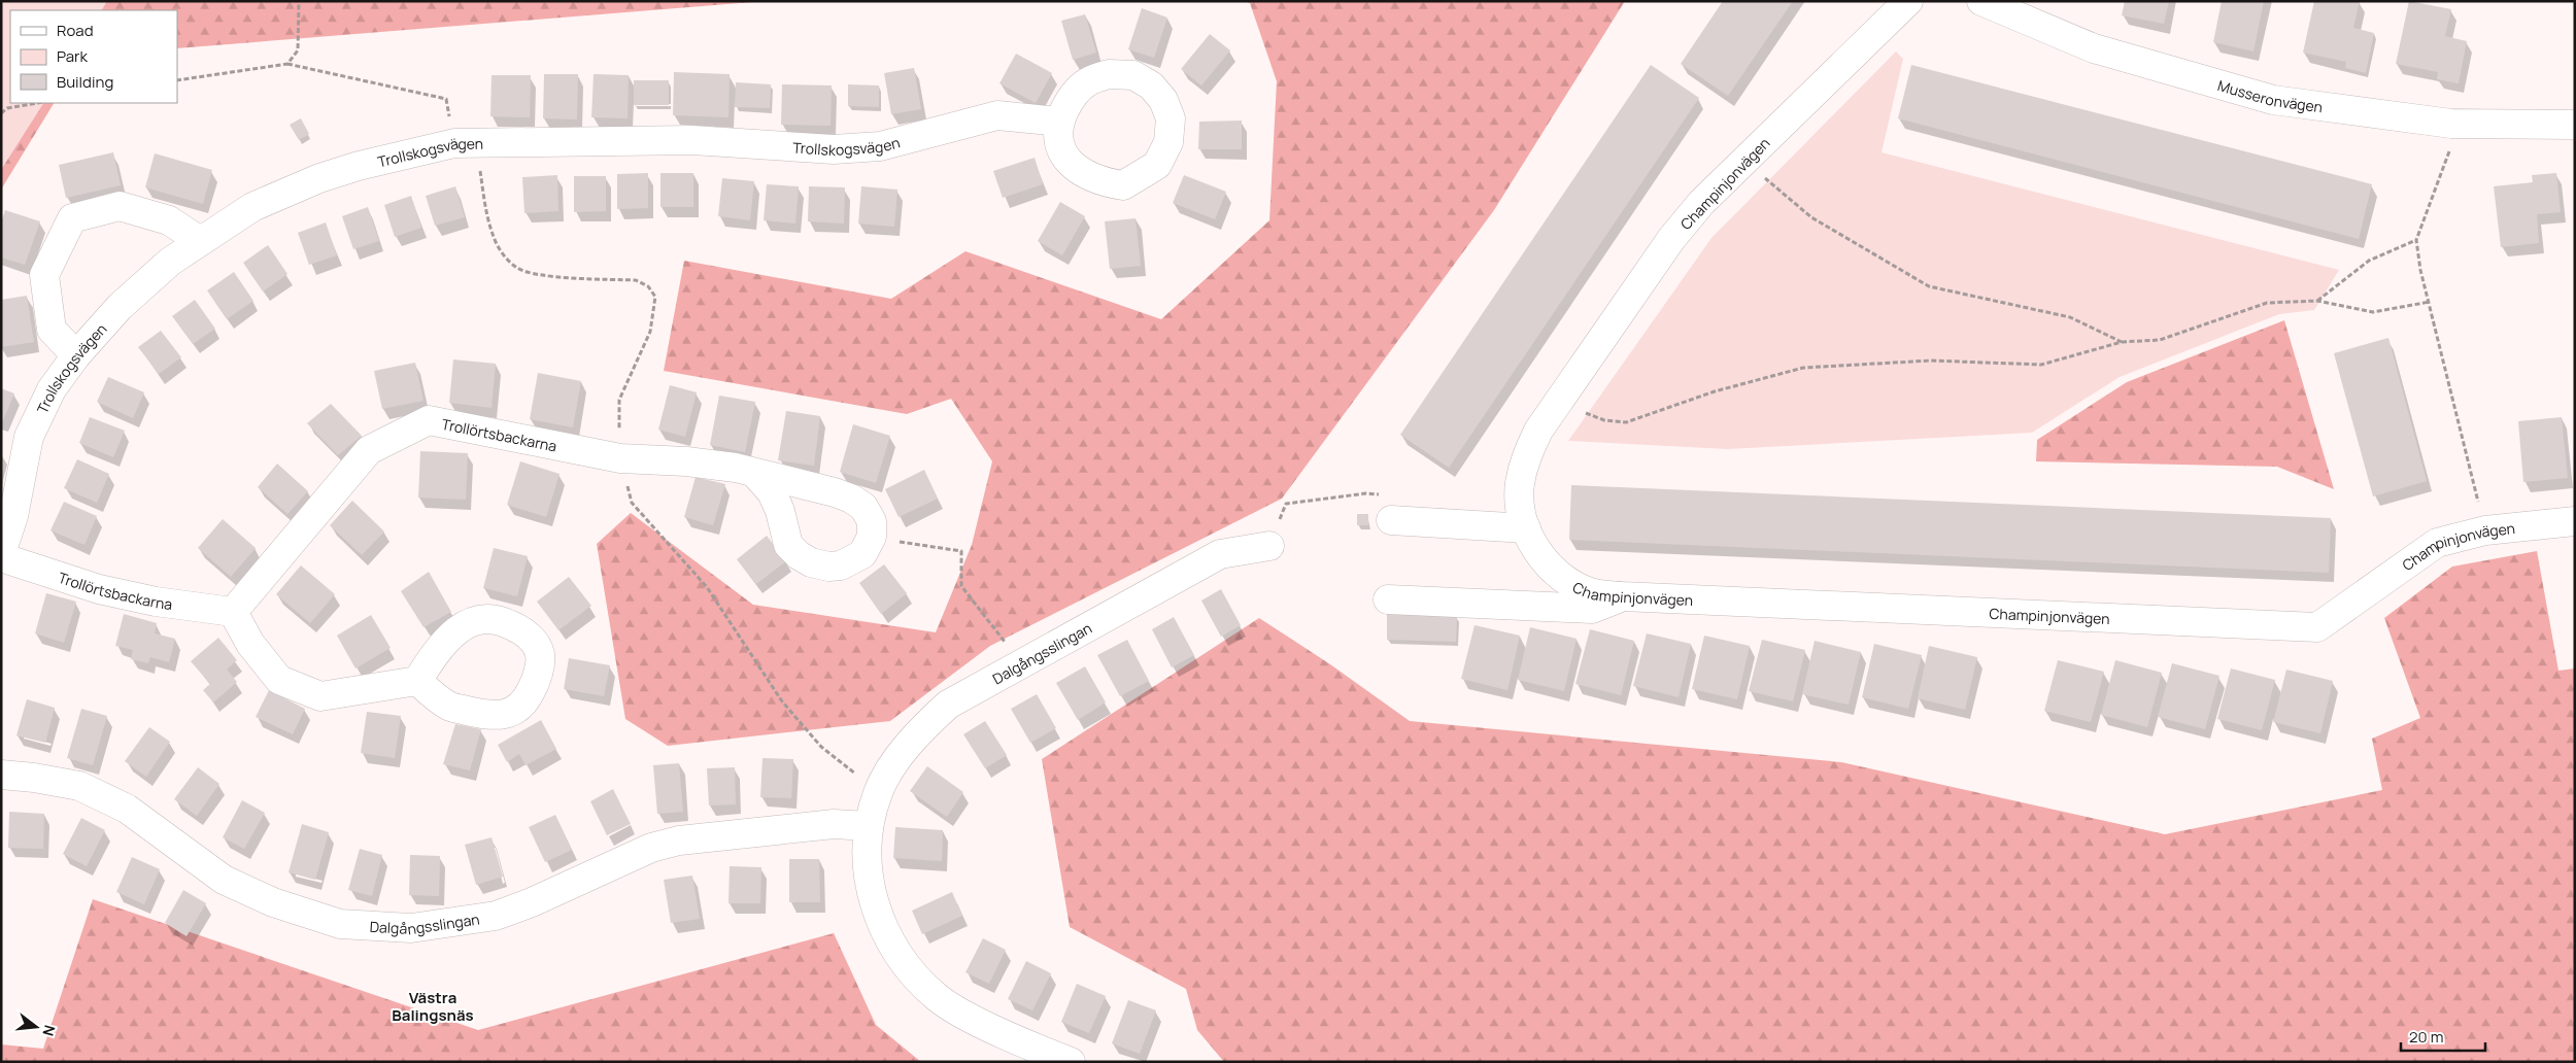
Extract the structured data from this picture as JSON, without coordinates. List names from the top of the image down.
{
  "streets": {
    "street": [
      "Musseronvägen",
      "Trollskogsvägen",
      "Champinjonvägen",
      "Trollörtsbackarna",
      "Dalgångsslingan"
    ]
  },
  "districts": ["Västra Balingsnäs"],
  "legend": ["Road", "Park", "Building"],
  "scale_bar": "20 m",
  "north": "right"
}
